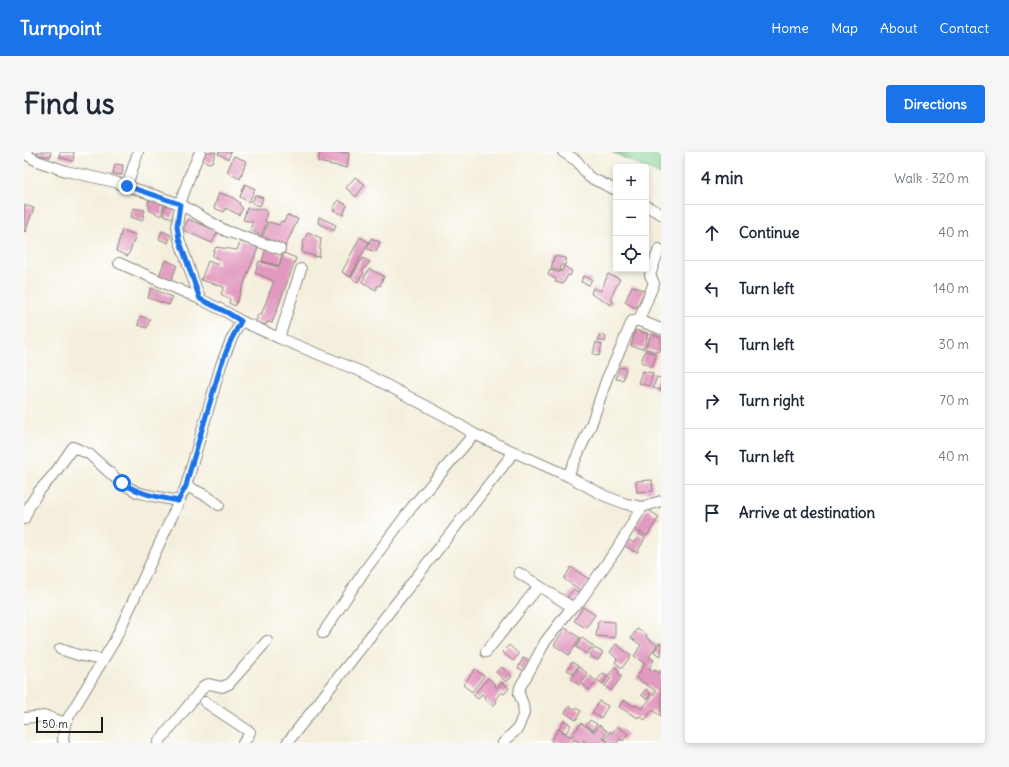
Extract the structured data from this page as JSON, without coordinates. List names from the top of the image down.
{
  "scale_bar": "50 m",
  "page": {
    "header": "Turnpoint",
    "nav": [
      "Home",
      "Map",
      "About",
      "Contact"
    ],
    "buttons": "Directions",
    "title": "Find us",
    "heading": ["4 min", "Walk · 320 m"],
    "map_buttons": ["+", "−"],
    "list": [
      ["Continue", "40 m"],
      ["Turn left", "140 m"],
      ["Turn left", "30 m"],
      ["Turn right", "70 m"],
      ["Turn left", "40 m"],
      "Arrive at destination"
    ],
    "scale": "50 m"
  }
}
